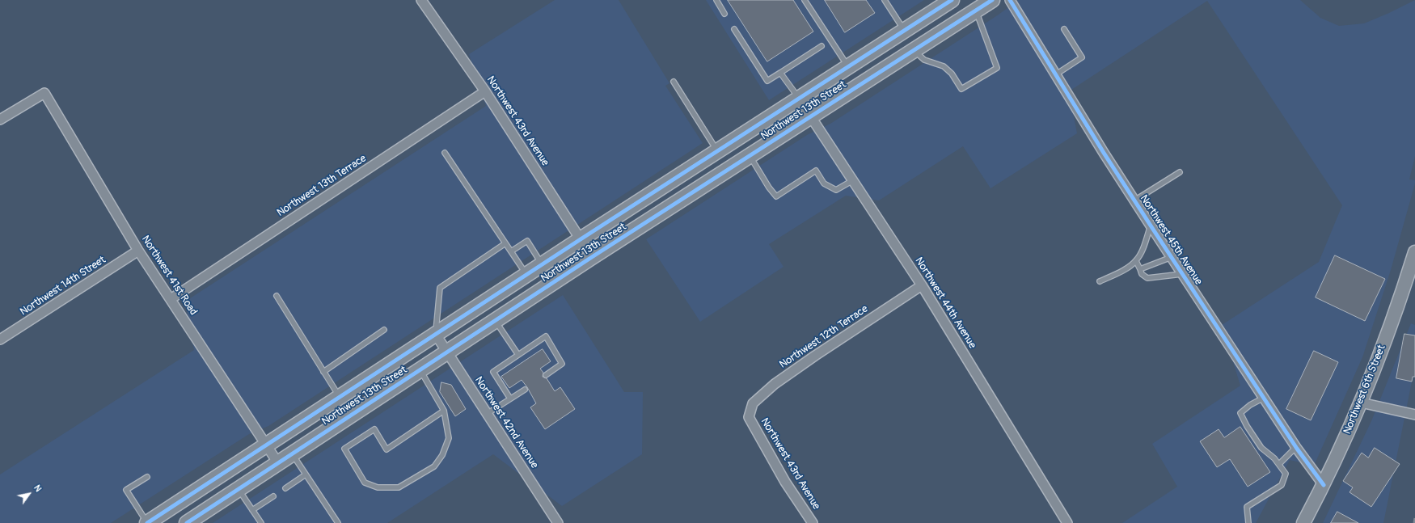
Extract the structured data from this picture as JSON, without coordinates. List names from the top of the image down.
{
  "streets": {
    "main road": ["Northwest 13th Street", "Northwest 6th Street"],
    "street": [
      "Northwest 43rd Avenue",
      "Northwest 13th Terrace",
      "Northwest 45th Avenue",
      "Northwest 41st Road",
      "Northwest 14th Street",
      "Northwest 44th Avenue",
      "Northwest 12th Terrace",
      "Northwest 42nd Avenue"
    ]
  },
  "crossings": [
    ["Northwest 13th Street", "Northwest 43rd Avenue"],
    ["Northwest 13th Street", "Northwest 41st Road"],
    ["Northwest 13th Street", "Northwest 44th Avenue"],
    ["Northwest 13th Street", "Northwest 42nd Avenue"],
    ["Northwest 43rd Avenue", "Northwest 13th Terrace"],
    ["Northwest 43rd Avenue", "Northwest 12th Terrace"],
    ["Northwest 13th Terrace", "Northwest 41st Road"],
    ["Northwest 45th Avenue", "Northwest 6th Street"],
    ["Northwest 41st Road", "Northwest 14th Street"],
    ["Northwest 44th Avenue", "Northwest 12th Terrace"]
  ],
  "north": "top right"
}
